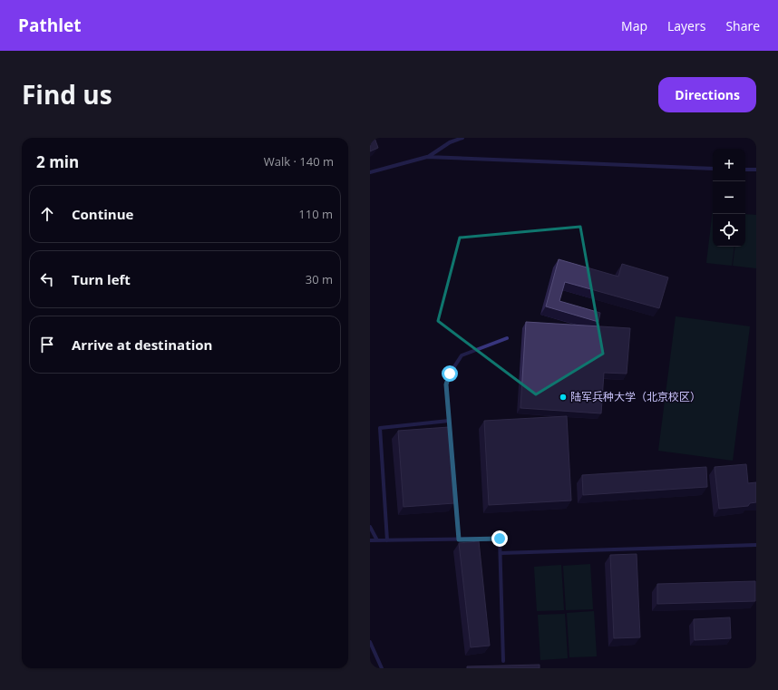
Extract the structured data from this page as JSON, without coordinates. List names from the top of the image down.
{
  "places": ["陆军兵种大学（北京校区）"],
  "page": {
    "header": "Pathlet",
    "nav": ["Map", "Layers", "Share"],
    "title": "Find us",
    "buttons": "Directions",
    "heading": ["2 min", "Walk · 140 m"],
    "map_buttons": ["+", "−"],
    "list": [
      ["Continue", "110 m"],
      ["Turn left", "30 m"],
      "Arrive at destination"
    ]
  }
}
